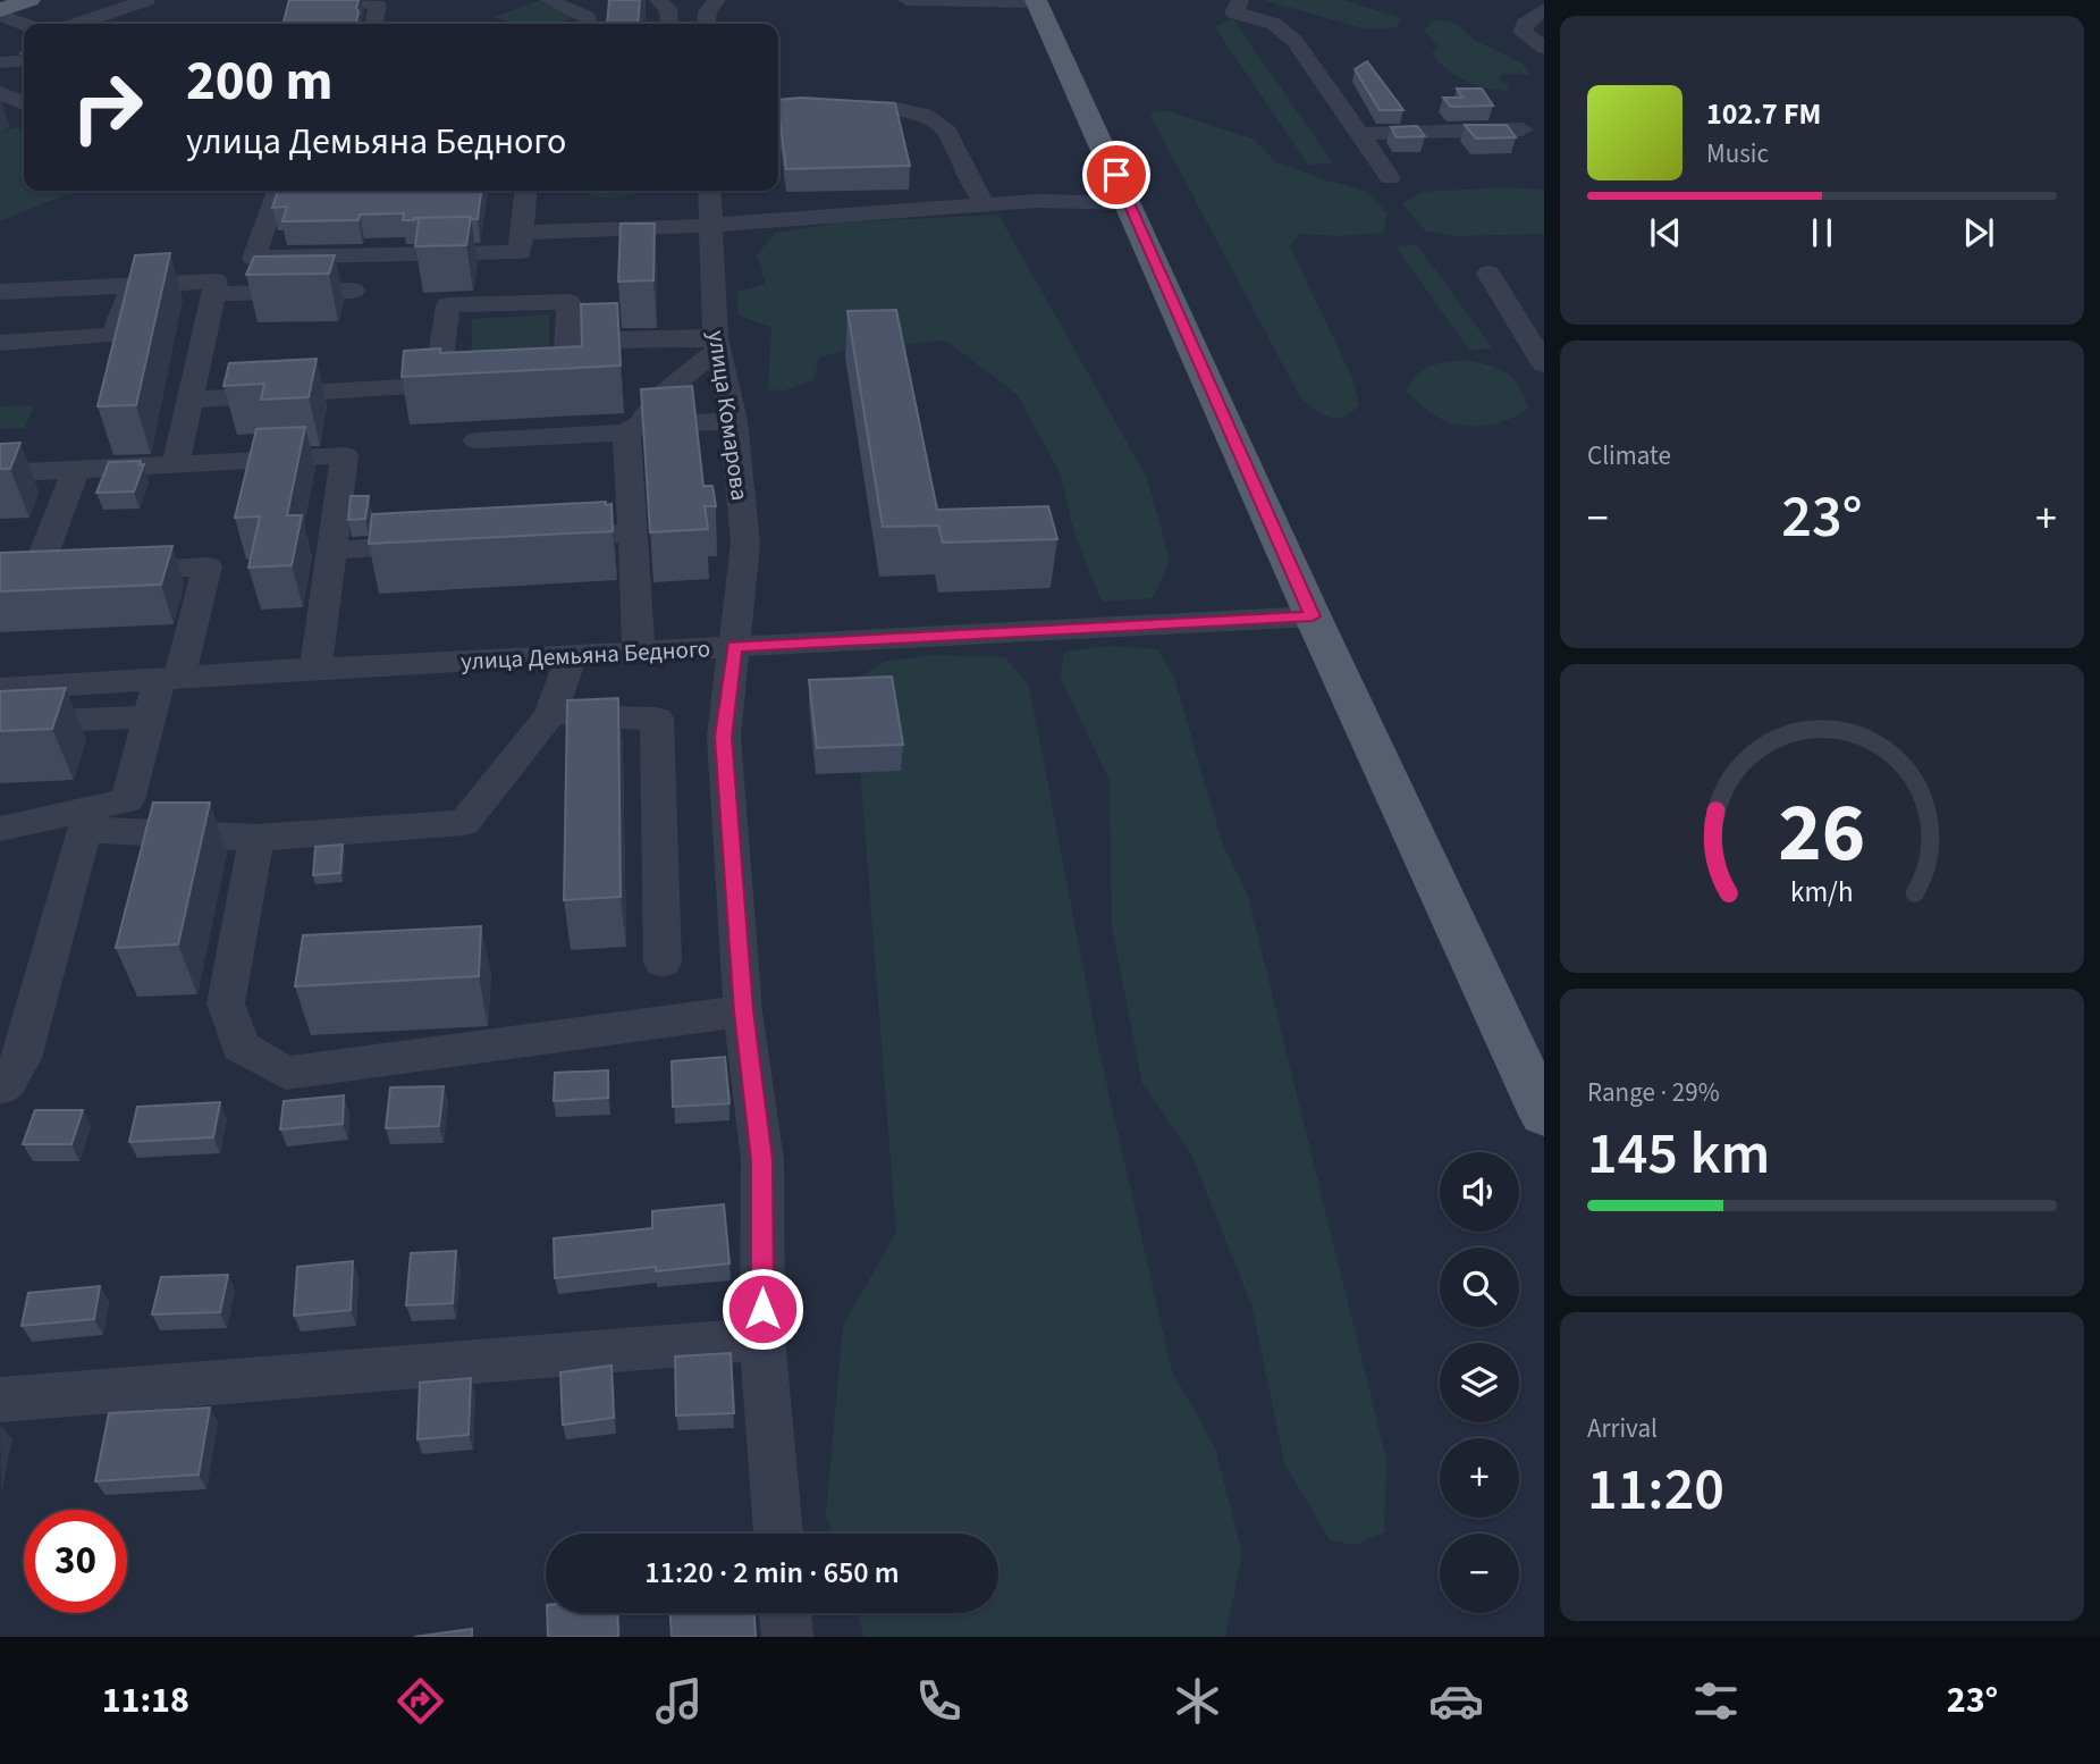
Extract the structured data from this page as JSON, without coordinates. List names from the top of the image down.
{
  "streets": {
    "street": ["улица Комарова", "улица Демьяна Бедного"]
  },
  "crossings": [
    ["улица Комарова", "улица Демьяна Бедного"]
  ],
  "page": {
    "turn": ["200 m", "улица Демьяна Бедного"],
    "song": ["102.7 FM", "Music"],
    "tile": [
      "Climate",
      ["Range · 29%", "145 km"],
      ["Arrival", "11:20"]
    ],
    "heat": ["−", "23°", "+"],
    "map_buttons": ["+", "−"],
    "limit": "30",
    "trip": "11:20 · 2 min · 650 m",
    "tabs": ["11:18", "23°"],
    "gauge": ["26", "km/h"]
  }
}
